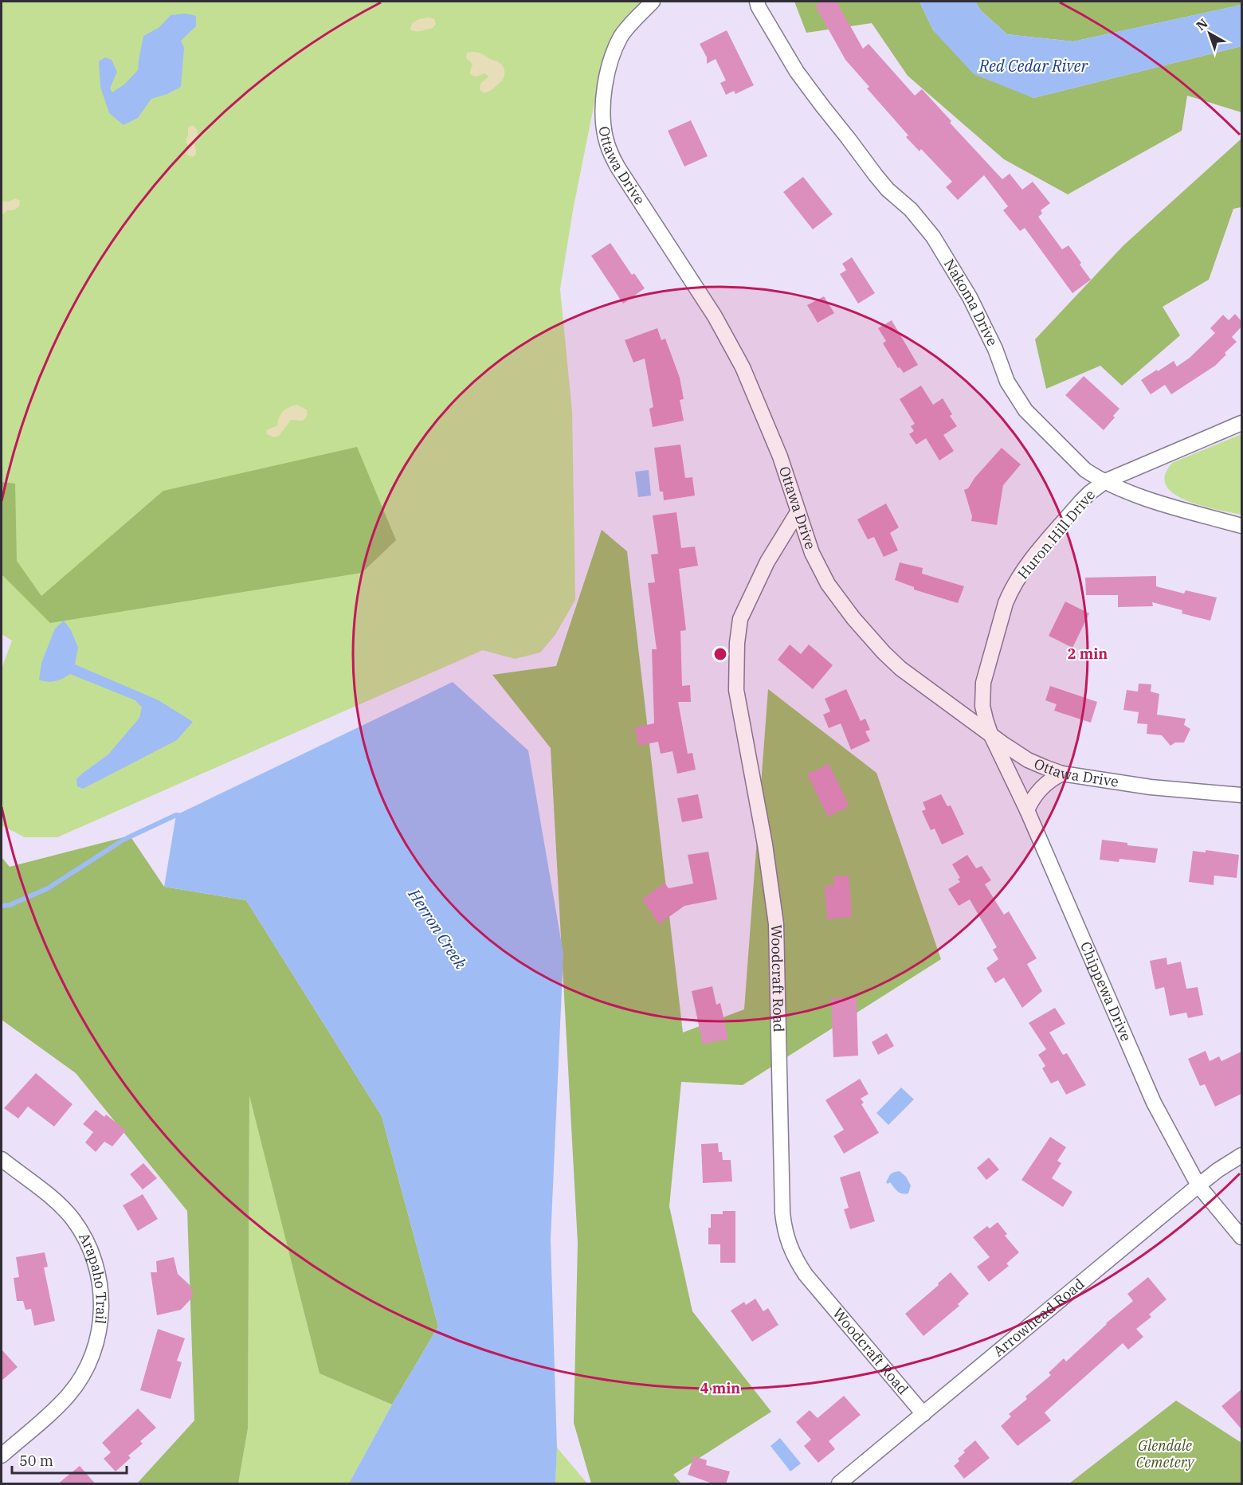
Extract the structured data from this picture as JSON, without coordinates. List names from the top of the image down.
{
  "streets": {
    "street": [
      "Ottawa Drive",
      "Nakoma Drive",
      "Huron Hill Drive",
      "Woodcraft Road",
      "Chippewa Drive",
      "Arapaho Trail",
      "Arrowhead Road"
    ]
  },
  "crossings": [
    ["Ottawa Drive", "Huron Hill Drive"],
    ["Ottawa Drive", "Woodcraft Road"],
    ["Ottawa Drive", "Chippewa Drive"],
    ["Nakoma Drive", "Huron Hill Drive"],
    ["Huron Hill Drive", "Chippewa Drive"],
    ["Woodcraft Road", "Arrowhead Road"],
    ["Chippewa Drive", "Arrowhead Road"]
  ],
  "water": ["Red Cedar River", "Herron Creek"],
  "parks": ["Glendale Cemetery"],
  "scale_bar": "50 m",
  "north": "top left",
  "rings": ["2 min", "4 min"]
}
